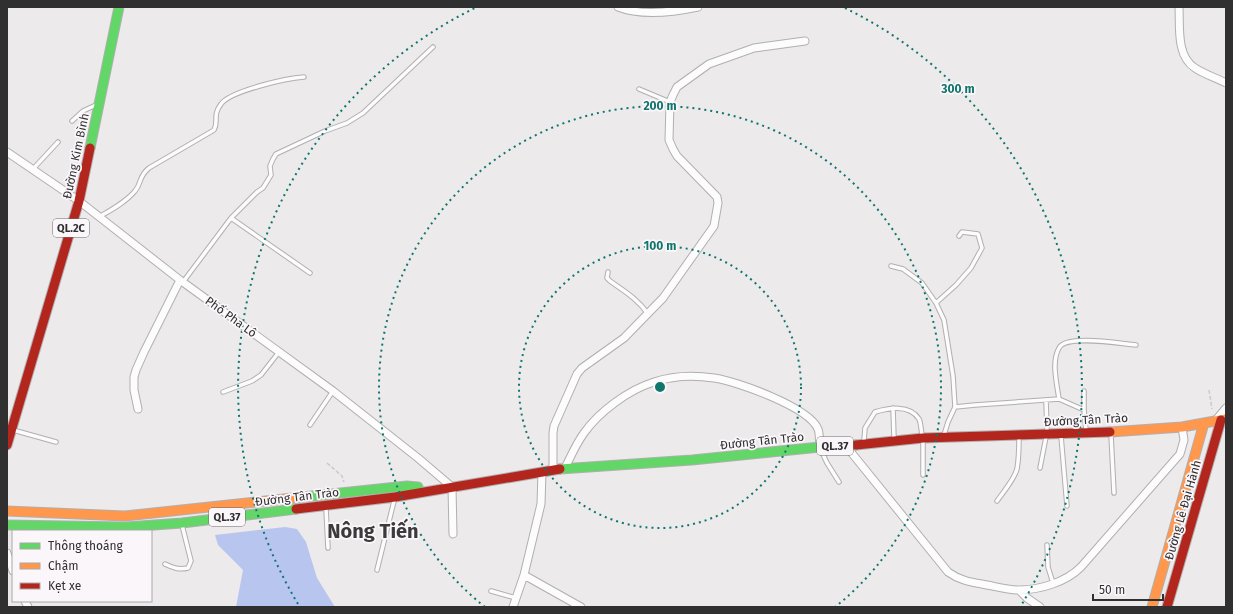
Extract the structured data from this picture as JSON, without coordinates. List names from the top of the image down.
{
  "streets": {
    "main road": [
      "Đường Kim Bình",
      "QL.2C",
      "Đường Tân Trào",
      "QL.37",
      "Đường Lê Đại Hành"
    ],
    "street": ["Phố Pha Lô"]
  },
  "crossings": [
    ["Đường Kim Bình", "Phố Pha Lô"],
    ["Phố Pha Lô", "Đường Tân Trào"],
    ["Đường Tân Trào", "Đường Lê Đại Hành"]
  ],
  "districts": ["Nông Tiến"],
  "legend": ["Thông thoáng", "Chậm", "Kẹt xe"],
  "scale_bar": "50 m",
  "rings": ["300 m", "200 m", "100 m"]
}
